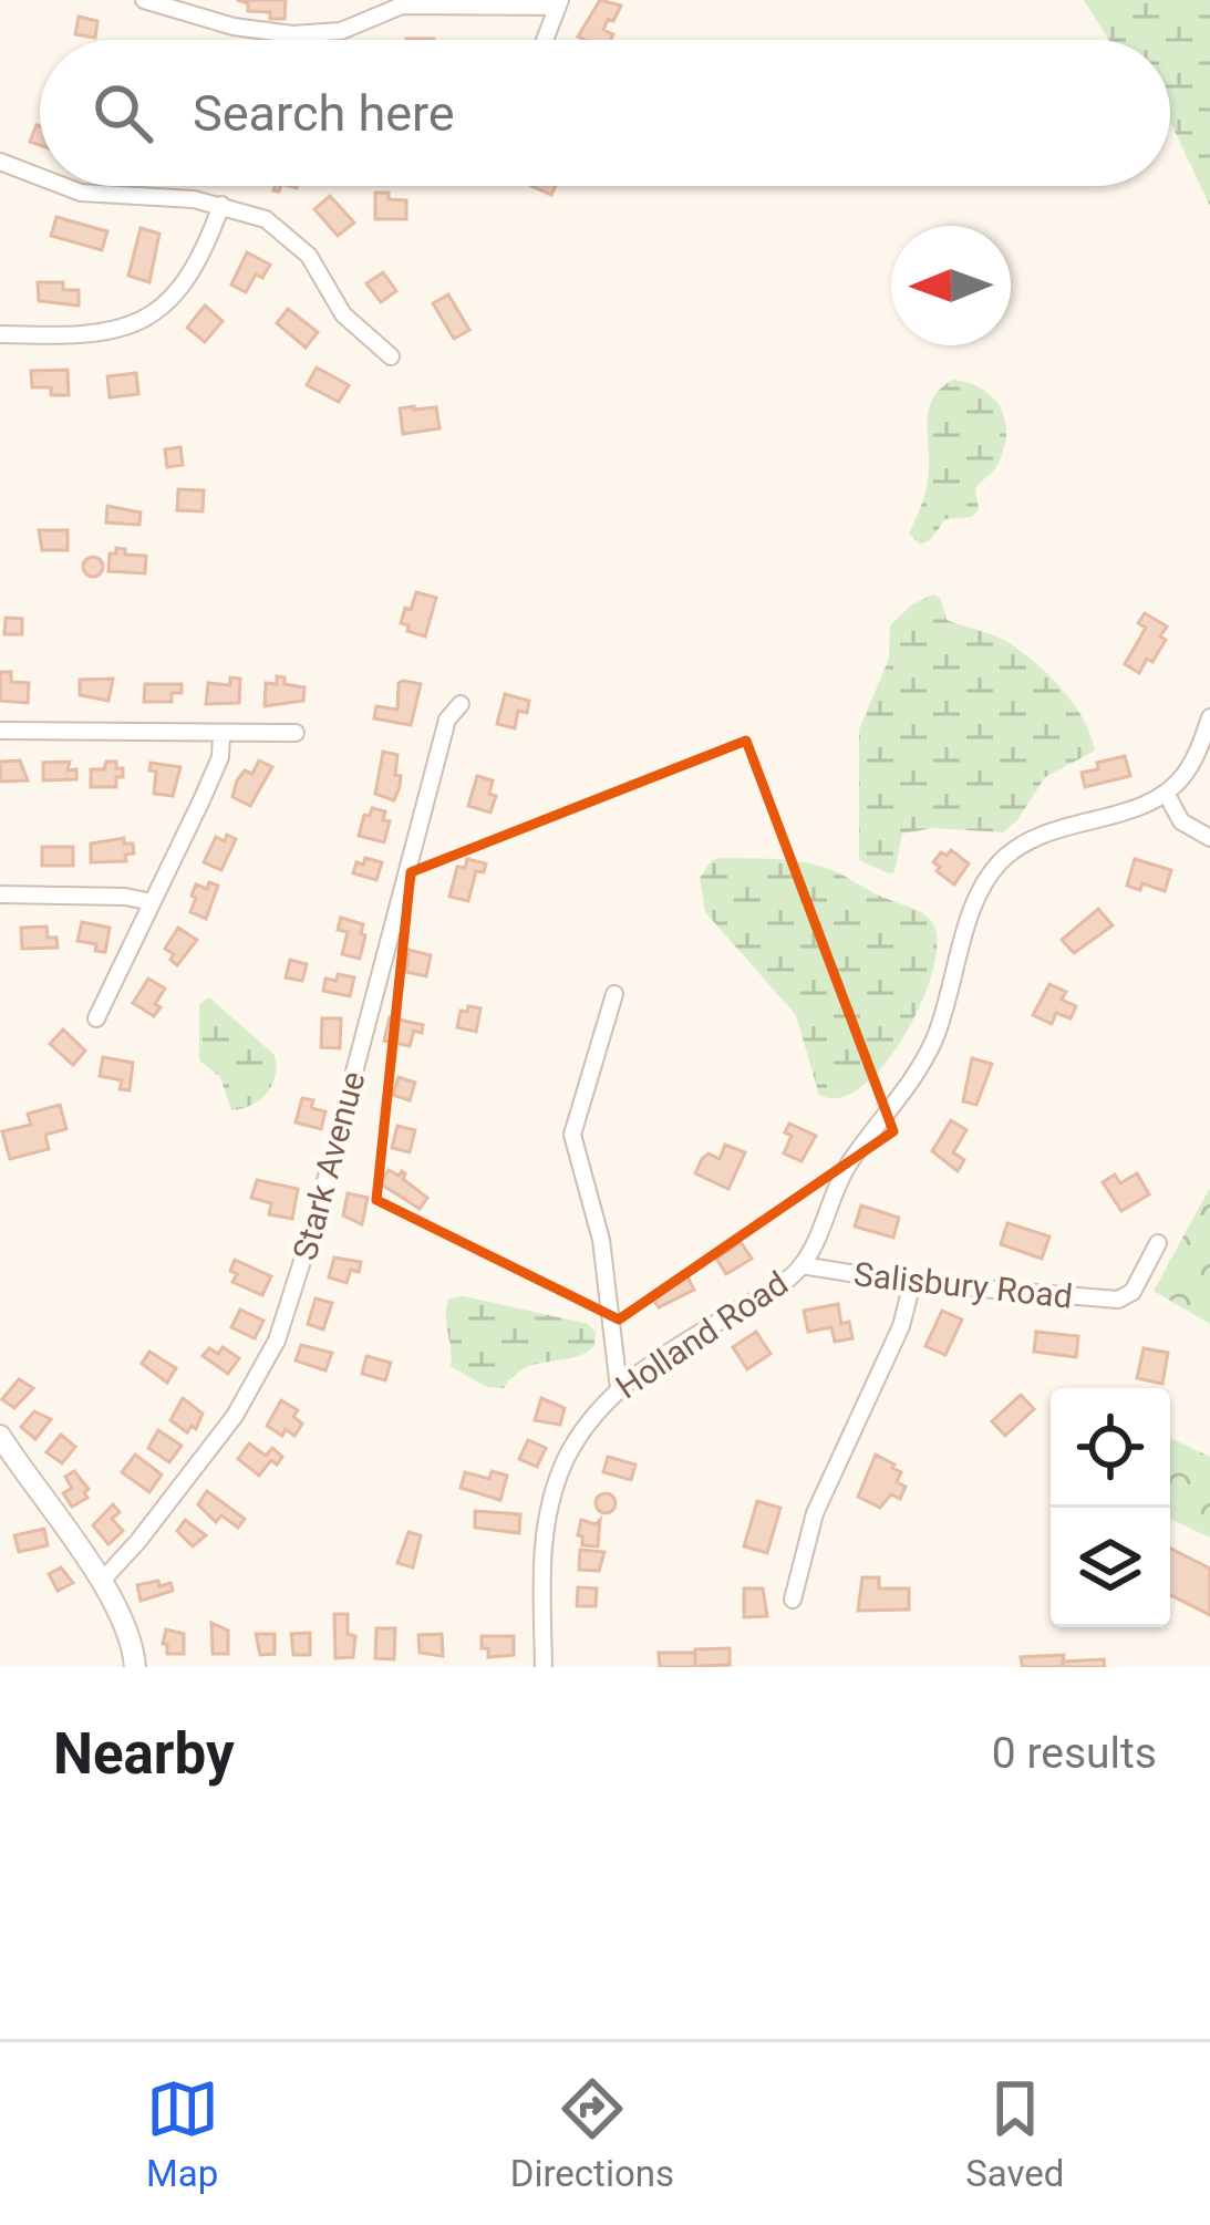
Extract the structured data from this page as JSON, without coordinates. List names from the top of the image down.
{
  "streets": {
    "street": ["Stark Avenue", "Salisbury Road", "Holland Road"]
  },
  "crossings": [
    ["Salisbury Road", "Holland Road"]
  ],
  "north": "left",
  "page": {
    "search": "Search here",
    "heading": ["Nearby", "0 results"],
    "nav": ["Map", "Directions", "Saved"]
  }
}
